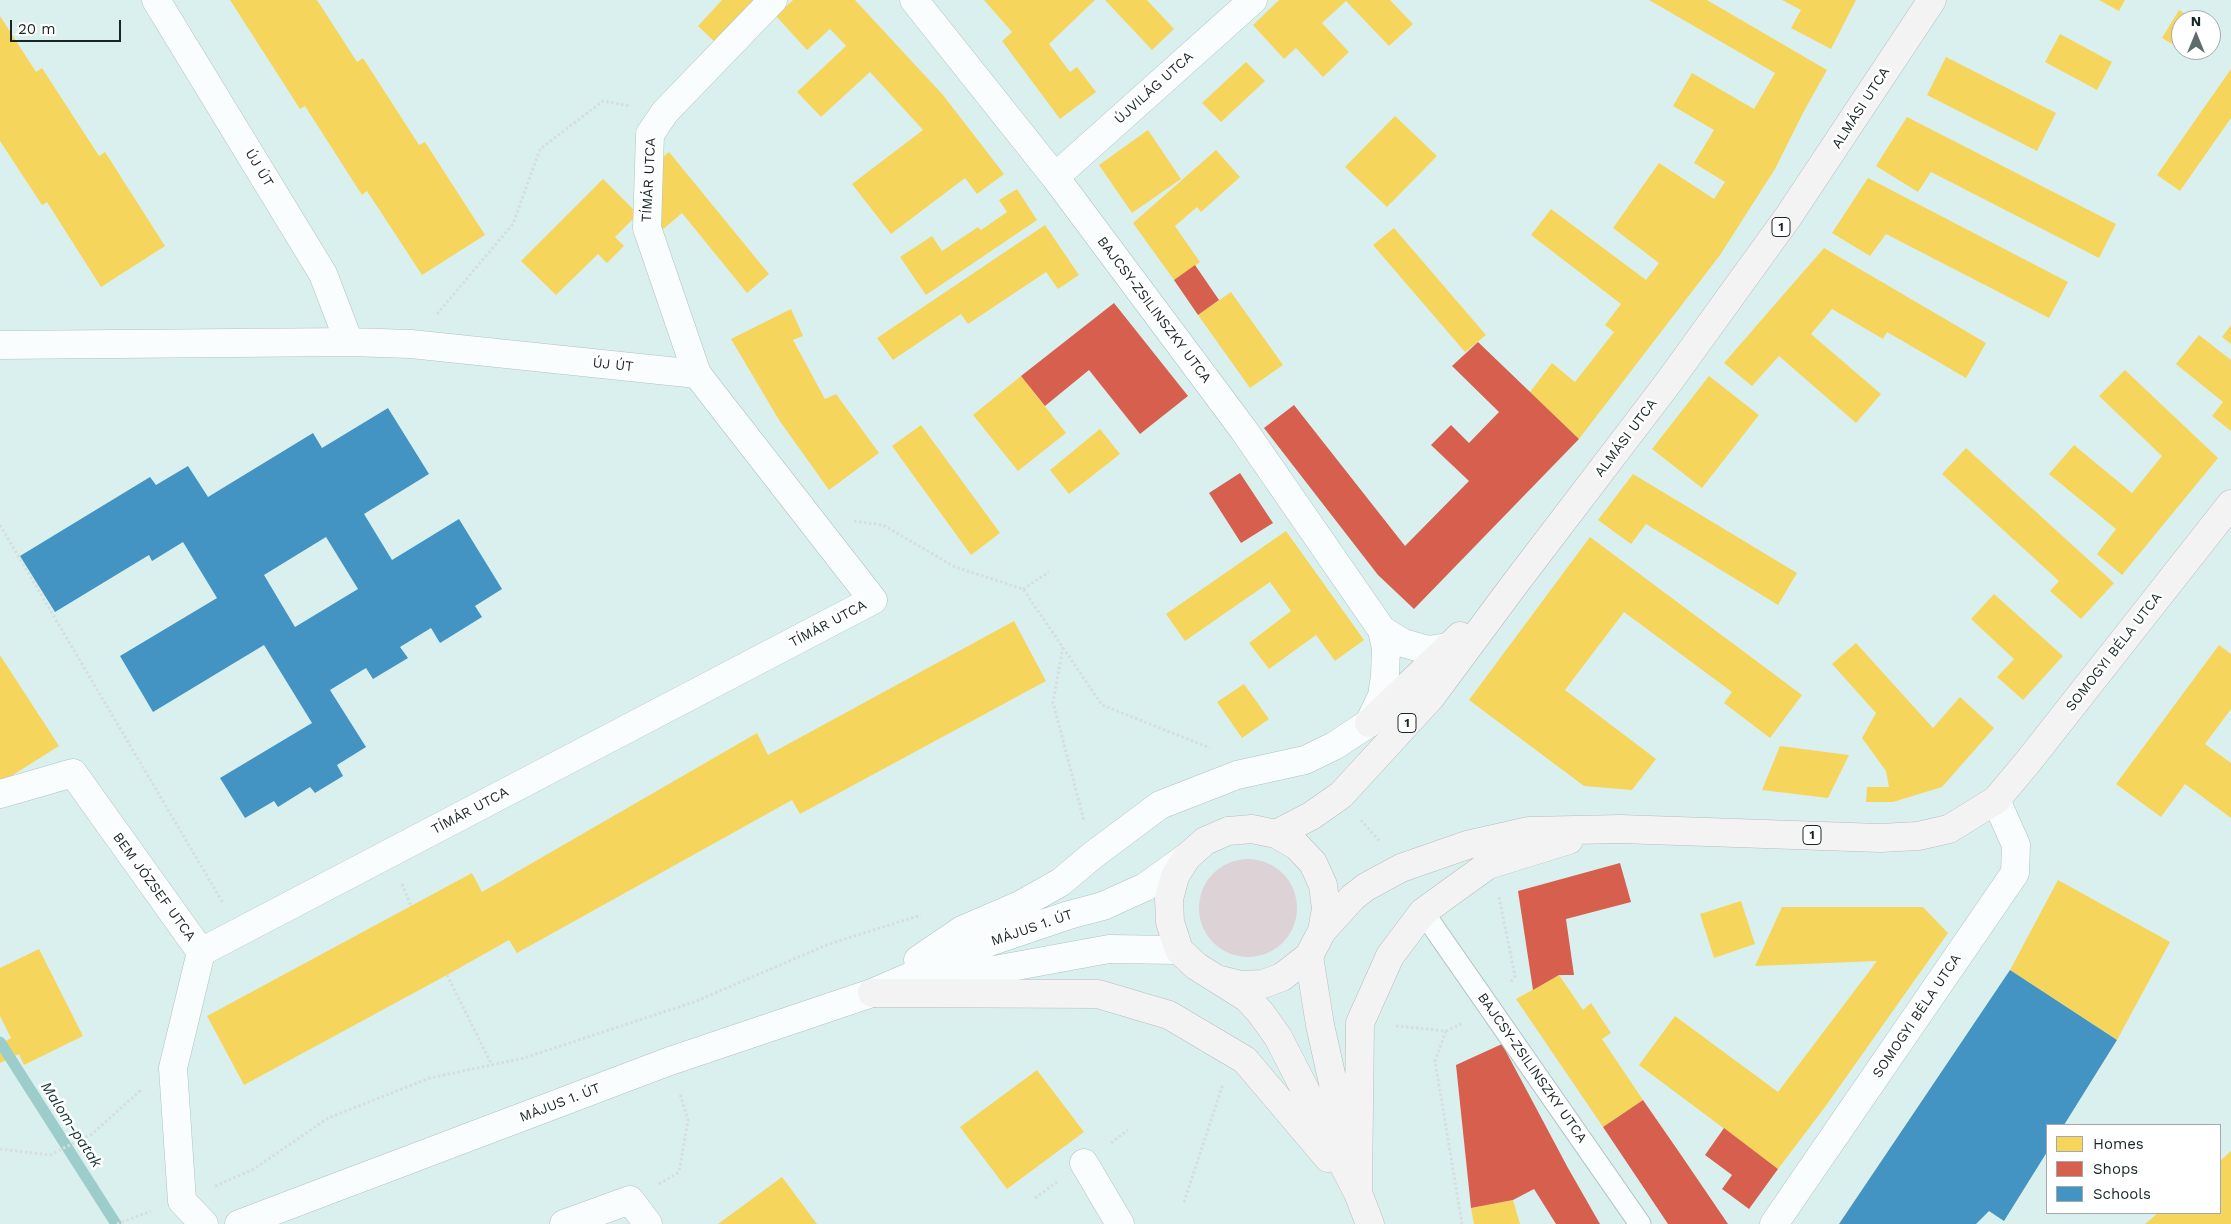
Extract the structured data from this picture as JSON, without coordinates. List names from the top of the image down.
{
  "streets": {
    "main road": ["ALMÁSI UTCA", "1", "SOMOGYI BÉLA UTCA"],
    "street": [
      "ÚJVILÁG UTCA",
      "ÚJ ÚT",
      "TÍMÁR UTCA",
      "BAJCSY-ZSILINSZKY UTCA",
      "BEM JÓZSEF UTCA",
      "MÁJUS 1. ÚT"
    ]
  },
  "crossings": [
    ["ÚJVILÁG UTCA", "BAJCSY-ZSILINSZKY UTCA"],
    ["ALMÁSI UTCA", "1"],
    ["ALMÁSI UTCA", "MÁJUS 1. ÚT"],
    ["ÚJ ÚT", "TÍMÁR UTCA"],
    ["TÍMÁR UTCA", "BEM JÓZSEF UTCA"],
    ["1", "BAJCSY-ZSILINSZKY UTCA"],
    ["1", "SOMOGYI BÉLA UTCA"],
    ["1", "MÁJUS 1. ÚT"]
  ],
  "water": ["Malom-patak"],
  "legend": ["Homes", "Shops", "Schools"],
  "scale_bar": "20 m",
  "north": "top"
}
